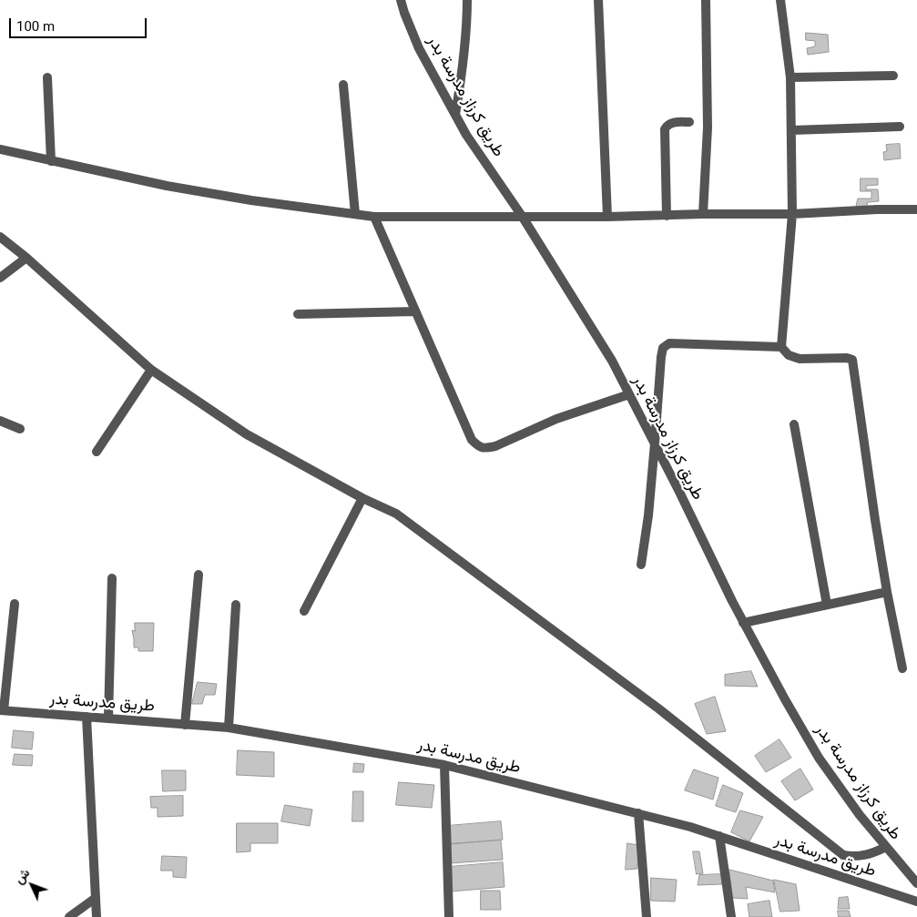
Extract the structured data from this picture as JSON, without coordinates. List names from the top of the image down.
{
  "streets": {
    "street": ["طريق كرزاز مدرسة بدر", "طريق مدرسة بدر"]
  },
  "scale_bar": "100 m",
  "north": "top left"
}
